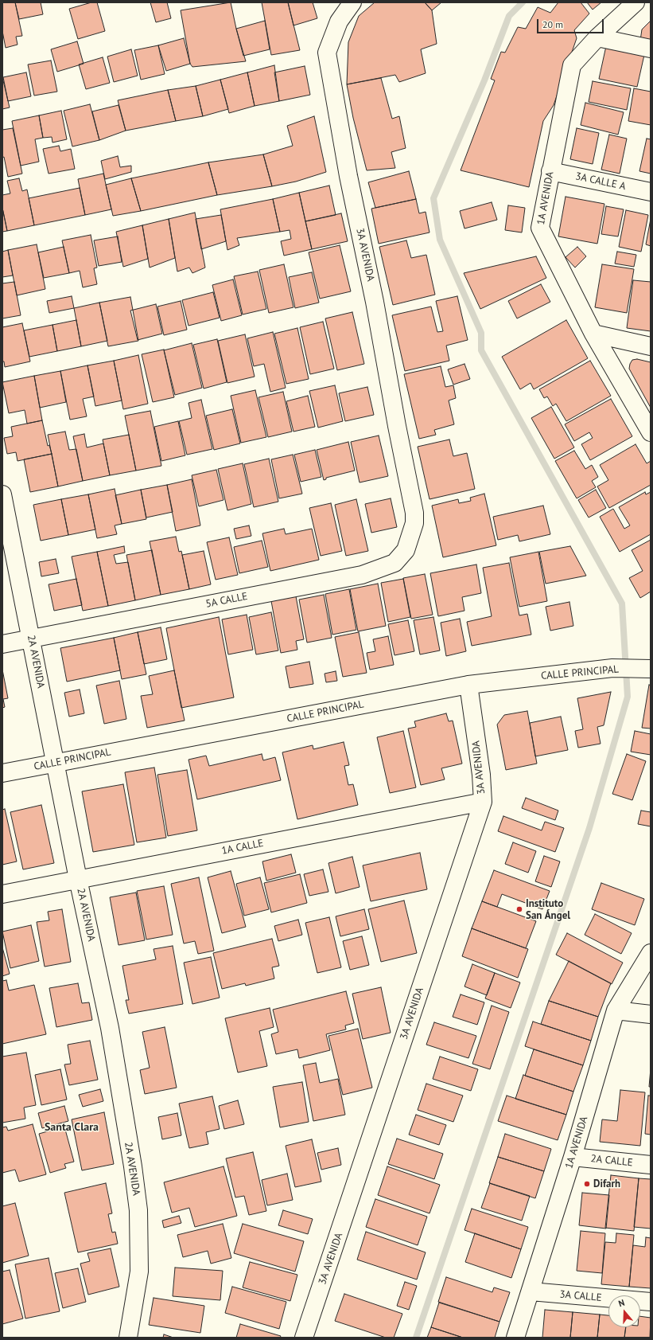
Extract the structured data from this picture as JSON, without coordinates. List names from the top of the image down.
{
  "streets": {
    "street": [
      "3A CALLE A",
      "1A AVENIDA",
      "3A AVENIDA",
      "5A CALLE",
      "2A AVENIDA",
      "CALLE PRINCIPAL",
      "1A CALLE",
      "2A CALLE",
      "3A CALLE"
    ]
  },
  "crossings": [
    ["3A CALLE A", "1A AVENIDA"],
    ["1A AVENIDA", "2A CALLE"],
    ["1A AVENIDA", "3A CALLE"],
    ["3A AVENIDA", "5A CALLE"],
    ["3A AVENIDA", "CALLE PRINCIPAL"],
    ["3A AVENIDA", "1A CALLE"],
    ["5A CALLE", "2A AVENIDA"],
    ["2A AVENIDA", "CALLE PRINCIPAL"],
    ["2A AVENIDA", "1A CALLE"]
  ],
  "districts": ["Santa Clara"],
  "places": ["Instituto San Ángel", "Difarh"],
  "scale_bar": "20 m",
  "north": "top"
}
